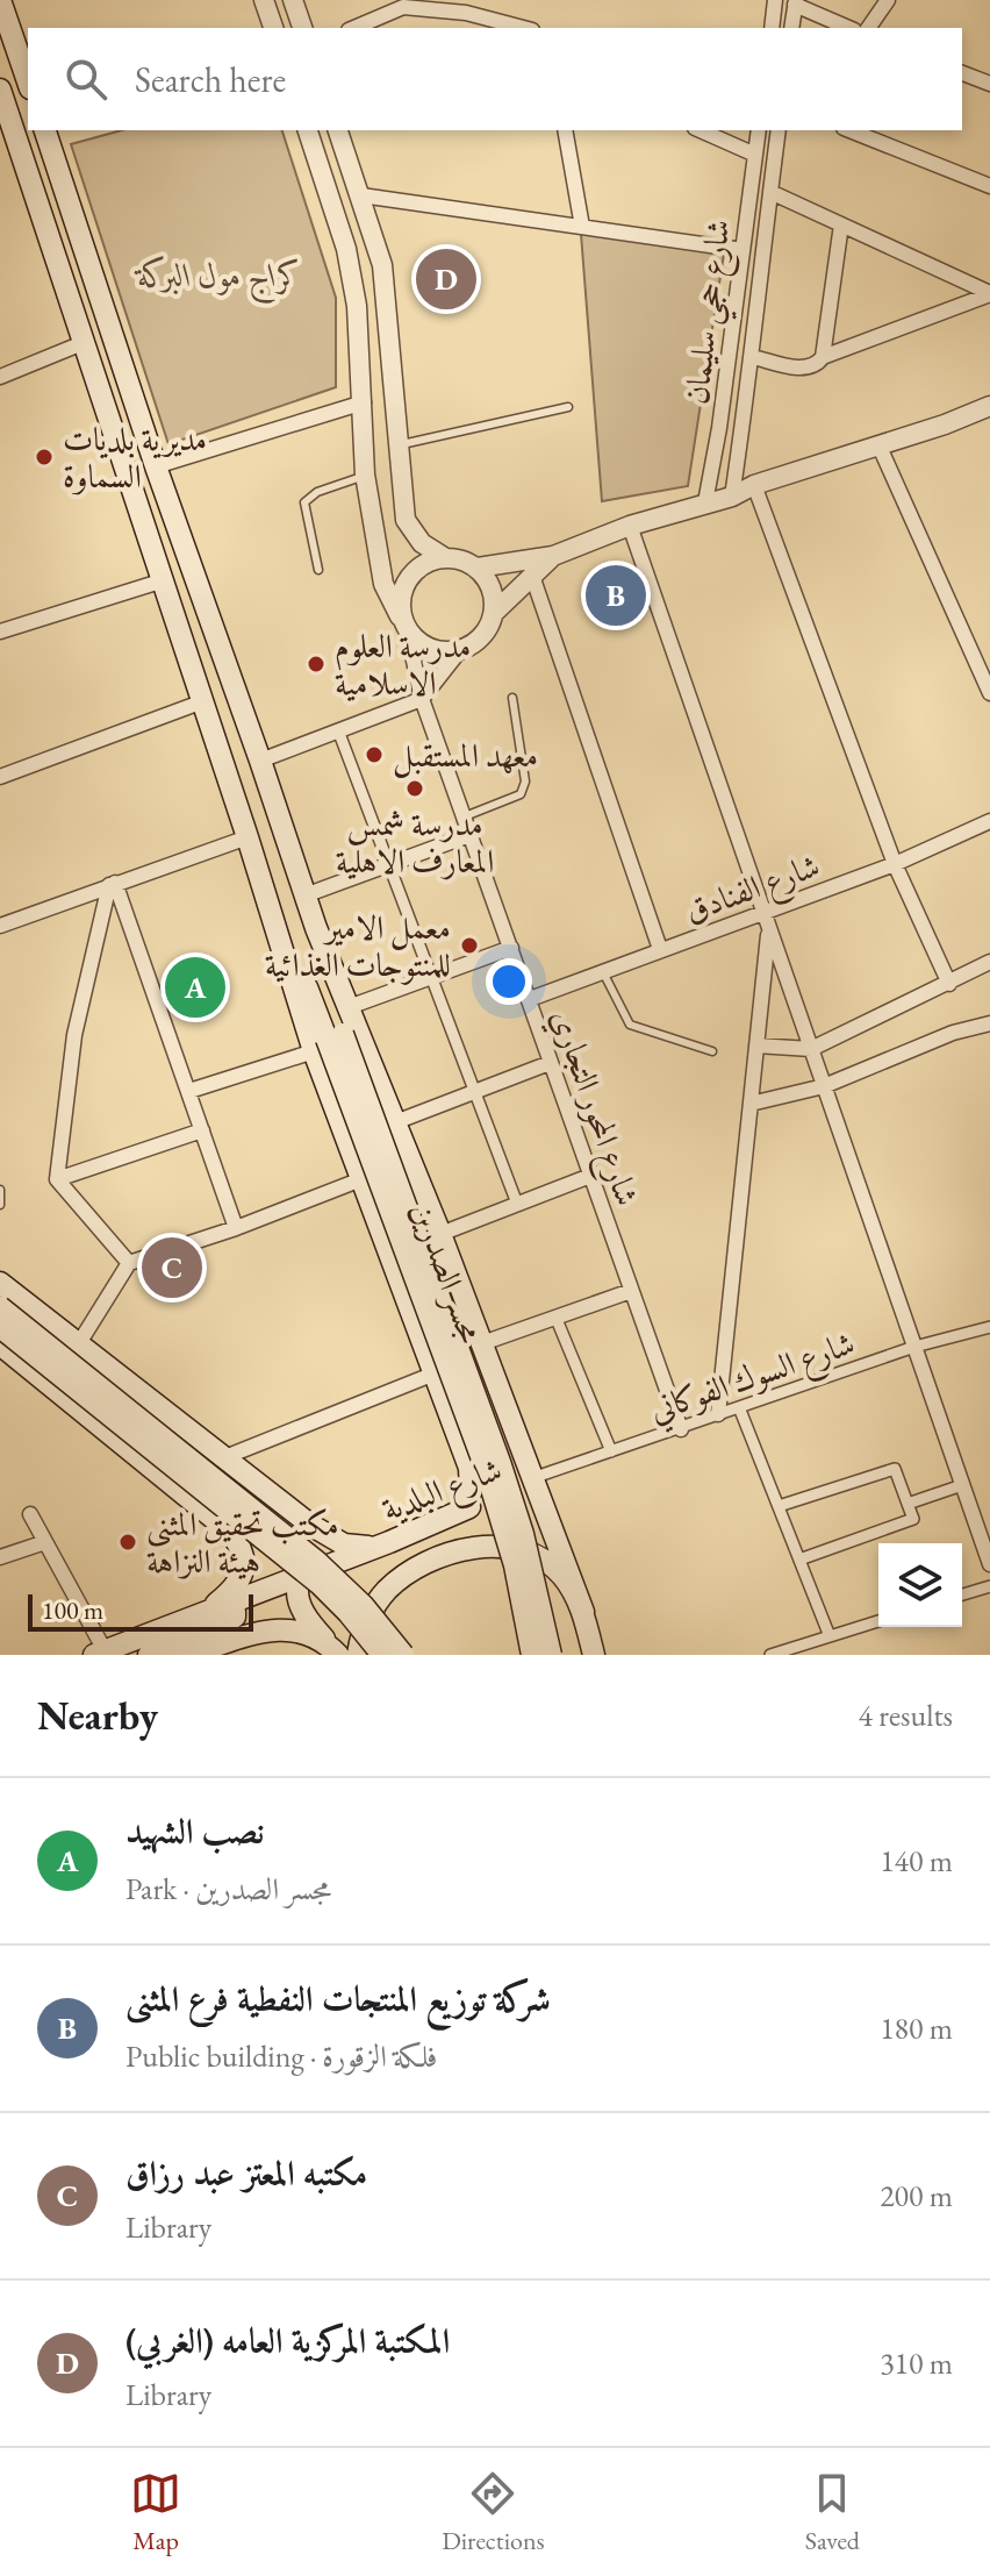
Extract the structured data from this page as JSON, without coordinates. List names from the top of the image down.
{
  "streets": {
    "main road": ["مجسر الصدرين", "شارع البلدية"],
    "street": [
      "شارع حجي سليمان",
      "شارع الفنادق",
      "شارع المحور التجاري",
      "شارع السوك الفوكاني"
    ]
  },
  "crossings": [
    ["شارع الفنادق", "شارع المحور التجاري"],
    ["شارع المحور التجاري", "شارع السوك الفوكاني"]
  ],
  "parks": ["كراج مول البركة"],
  "places": [
    "مديرية بلديات السماوة",
    "مدرسة العلوم الاسلامية",
    "معهد المستقبل",
    "مدرسة شمس المعارف الاهلية",
    "معمل الامير للمنتوجات الغذائية",
    "مكتب تحقيق المثنى هيئة النزاهة"
  ],
  "scale_bar": "100 m",
  "page": {
    "search": "Search here",
    "pins": [
      "D",
      "B",
      "A",
      "C"
    ],
    "scale": "100 m",
    "heading": ["Nearby", "4 results"],
    "list": [
      {
        "mark": "A",
        "name": "نصب الشهيد",
        "note": "Park · مجسر الصدرين",
        "value": "140 m"
      },
      {
        "mark": "B",
        "name": "شركة توزيع المنتجات النفطية فرع المثنى",
        "note": "Public building · فلكة الزقورة",
        "value": "180 m"
      },
      {
        "mark": "C",
        "name": "مكتبه المعتز عبد رزاق",
        "note": "Library",
        "value": "200 m"
      },
      {
        "mark": "D",
        "name": "المكتبة المركزية العامه (الغربي)",
        "note": "Library",
        "value": "310 m"
      }
    ],
    "nav": ["Map", "Directions", "Saved"]
  }
}
